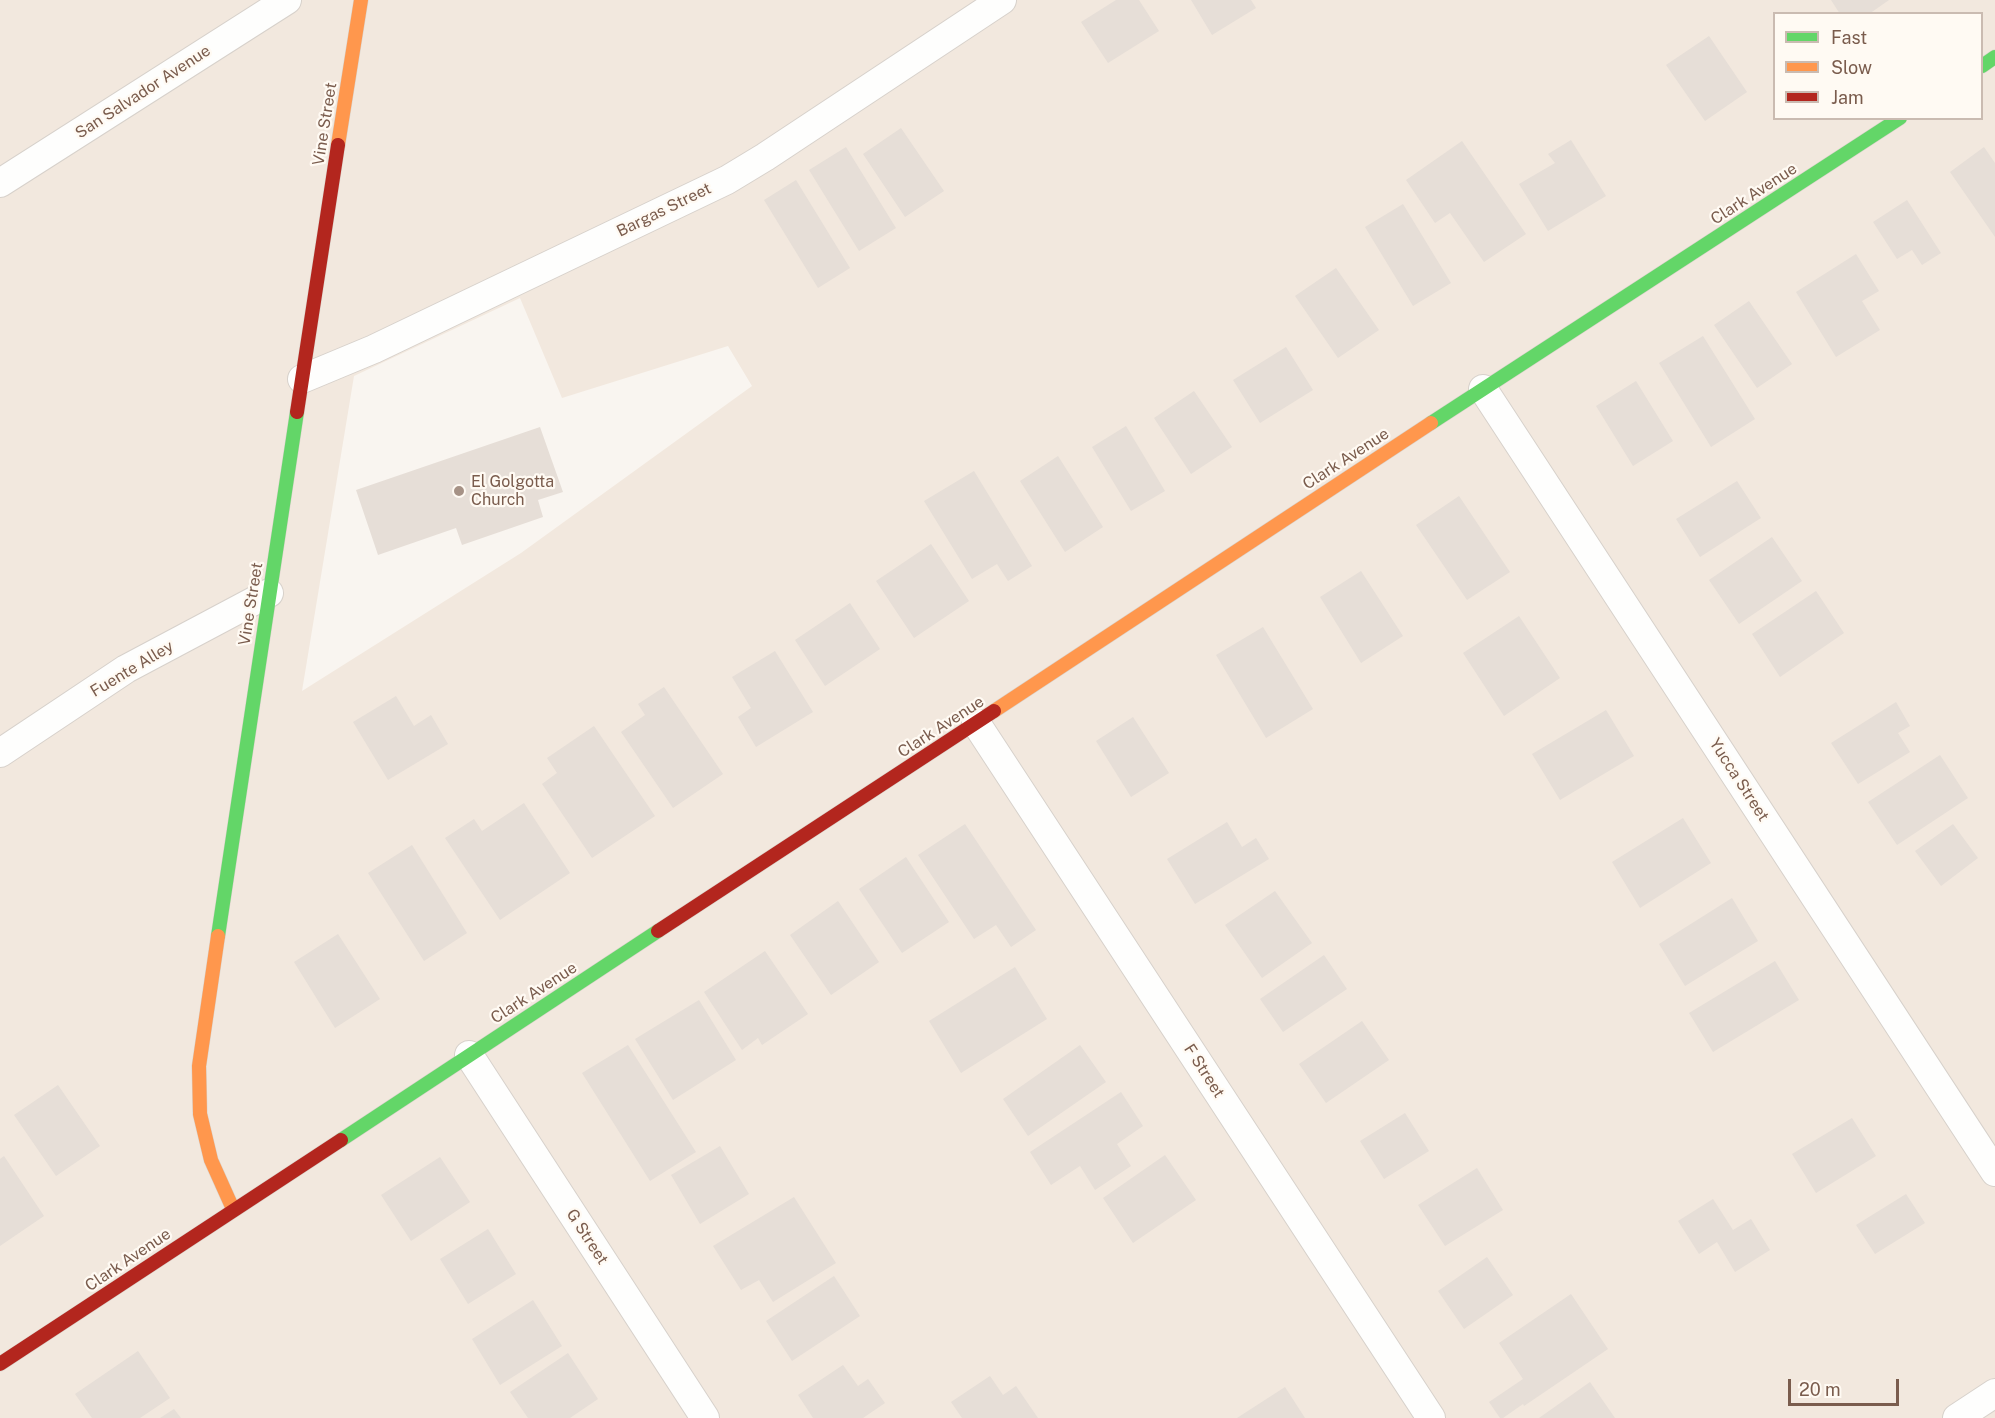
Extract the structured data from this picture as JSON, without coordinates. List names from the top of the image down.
{
  "streets": {
    "street": [
      "San Salvador Avenue",
      "Vine Street",
      "Clark Avenue",
      "Bargas Street",
      "Fuente Alley",
      "Yucca Street",
      "F Street",
      "G Street"
    ]
  },
  "crossings": [
    ["Vine Street", "Clark Avenue"],
    ["Vine Street", "Bargas Street"],
    ["Vine Street", "Fuente Alley"],
    ["Clark Avenue", "Yucca Street"],
    ["Clark Avenue", "F Street"],
    ["Clark Avenue", "G Street"]
  ],
  "places": ["El Golgotta Church"],
  "legend": ["Fast", "Slow", "Jam"],
  "scale_bar": "20 m"
}
